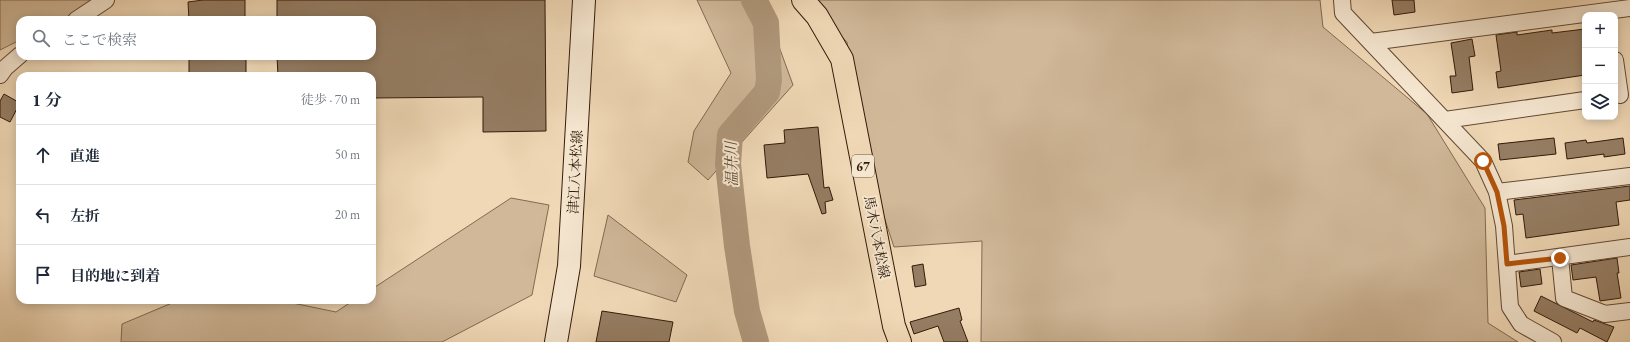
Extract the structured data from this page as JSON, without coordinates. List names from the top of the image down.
{
  "streets": {
    "main road": ["67", "津江八本松線", "馬木八本松線"]
  },
  "water": ["温井川"],
  "page": {
    "map_buttons": ["+", "−"],
    "search": "ここで検索",
    "heading": ["1 分", "徒歩 · 70 m"],
    "list": [
      ["直進", "50 m"],
      ["左折", "20 m"],
      "目的地に到着"
    ]
  }
}
